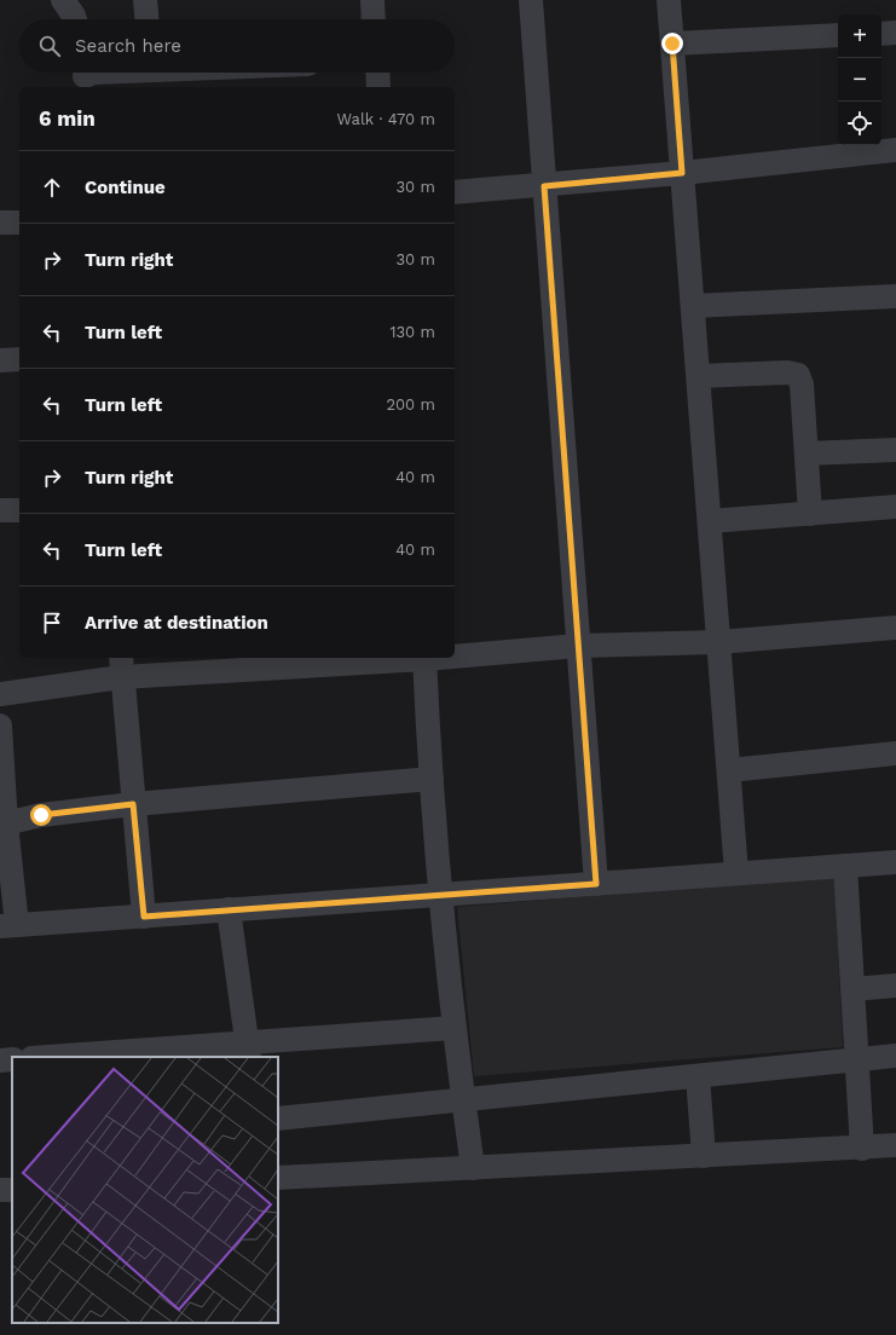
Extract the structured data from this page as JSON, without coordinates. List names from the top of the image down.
{
  "page": {
    "map_buttons": ["+", "−"],
    "search": "Search here",
    "heading": ["6 min", "Walk · 470 m"],
    "list": [
      ["Continue", "30 m"],
      ["Turn right", "30 m"],
      ["Turn left", "130 m"],
      ["Turn left", "200 m"],
      ["Turn right", "40 m"],
      ["Turn left", "40 m"],
      "Arrive at destination"
    ]
  }
}
